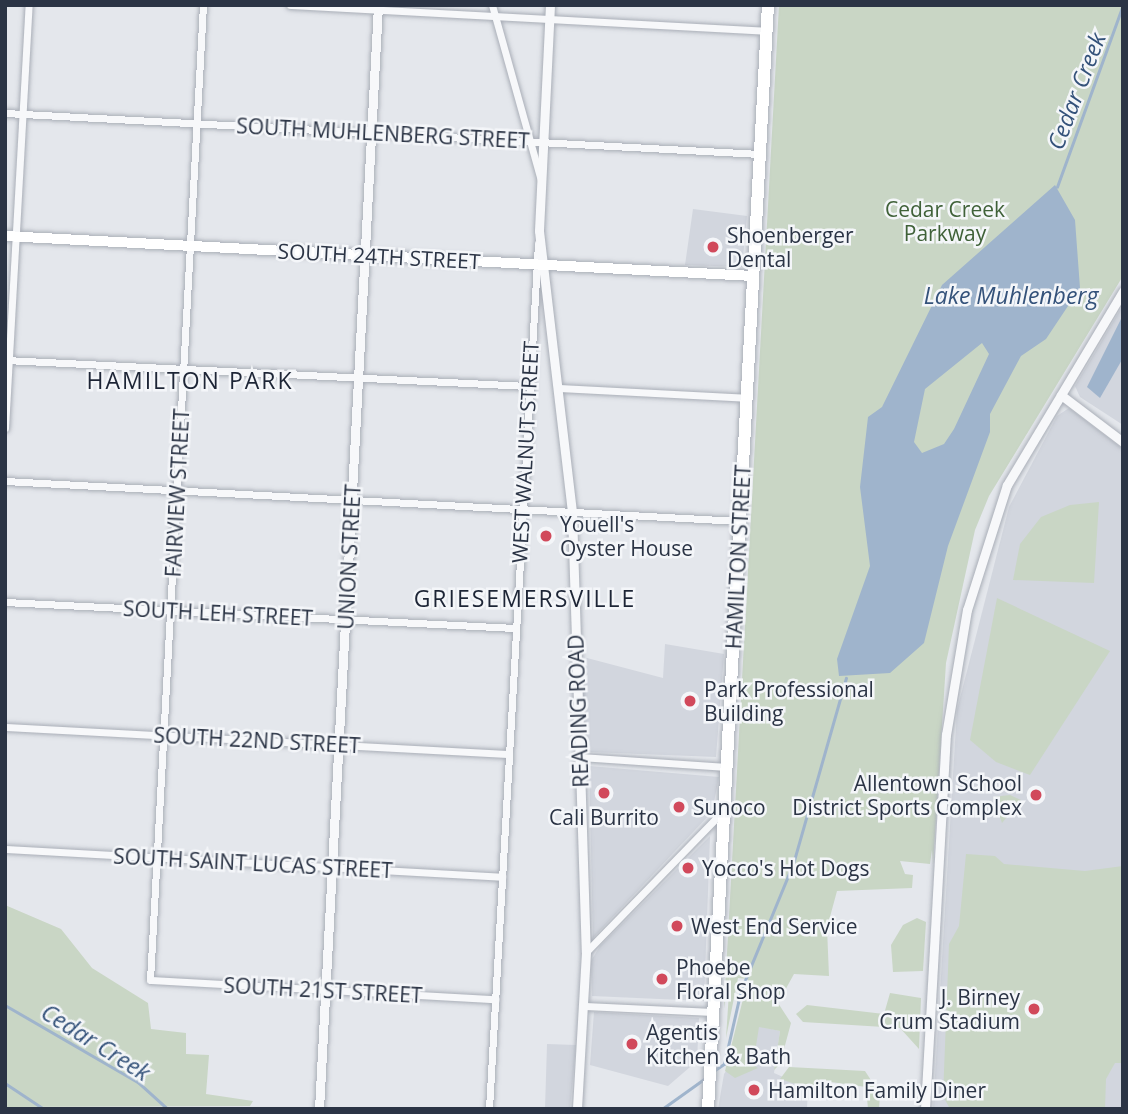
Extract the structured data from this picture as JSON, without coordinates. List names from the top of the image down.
{
  "streets": {
    "main road": ["SOUTH 24TH STREET", "HAMILTON STREET"],
    "street": [
      "SOUTH MUHLENBERG STREET",
      "WEST WALNUT STREET",
      "FAIRVIEW STREET",
      "UNION STREET",
      "SOUTH LEH STREET",
      "READING ROAD",
      "SOUTH 22ND STREET",
      "SOUTH SAINT LUCAS STREET",
      "SOUTH 21ST STREET"
    ]
  },
  "crossings": [
    ["SOUTH MUHLENBERG STREET", "FAIRVIEW STREET"],
    ["SOUTH MUHLENBERG STREET", "UNION STREET"],
    ["SOUTH MUHLENBERG STREET", "HAMILTON STREET"],
    ["SOUTH 24TH STREET", "WEST WALNUT STREET"],
    ["SOUTH 24TH STREET", "FAIRVIEW STREET"],
    ["SOUTH 24TH STREET", "UNION STREET"],
    ["SOUTH 24TH STREET", "HAMILTON STREET"],
    ["SOUTH 24TH STREET", "READING ROAD"],
    ["WEST WALNUT STREET", "SOUTH LEH STREET"],
    ["WEST WALNUT STREET", "READING ROAD"],
    ["WEST WALNUT STREET", "SOUTH 22ND STREET"],
    ["WEST WALNUT STREET", "SOUTH SAINT LUCAS STREET"],
    ["WEST WALNUT STREET", "SOUTH 21ST STREET"],
    ["FAIRVIEW STREET", "SOUTH LEH STREET"],
    ["FAIRVIEW STREET", "SOUTH 22ND STREET"],
    ["FAIRVIEW STREET", "SOUTH SAINT LUCAS STREET"],
    ["FAIRVIEW STREET", "SOUTH 21ST STREET"],
    ["UNION STREET", "SOUTH LEH STREET"],
    ["UNION STREET", "SOUTH 22ND STREET"],
    ["UNION STREET", "SOUTH SAINT LUCAS STREET"],
    ["UNION STREET", "SOUTH 21ST STREET"]
  ],
  "districts": ["HAMILTON PARK", "GRIESEMERSVILLE"],
  "water": ["Cedar Creek", "Lake Muhlenberg"],
  "parks": ["Cedar Creek Parkway"],
  "places": [
    "Shoenberger Dental",
    "Youell's Oyster House",
    "Park Professional Building",
    "Cali Burrito",
    "Allentown School District Sports Complex",
    "Sunoco",
    "Yocco's Hot Dogs",
    "West End Service",
    "Phoebe Floral Shop",
    "J. Birney Crum Stadium",
    "Agentis Kitchen & Bath",
    "Hamilton Family Diner"
  ]
}
